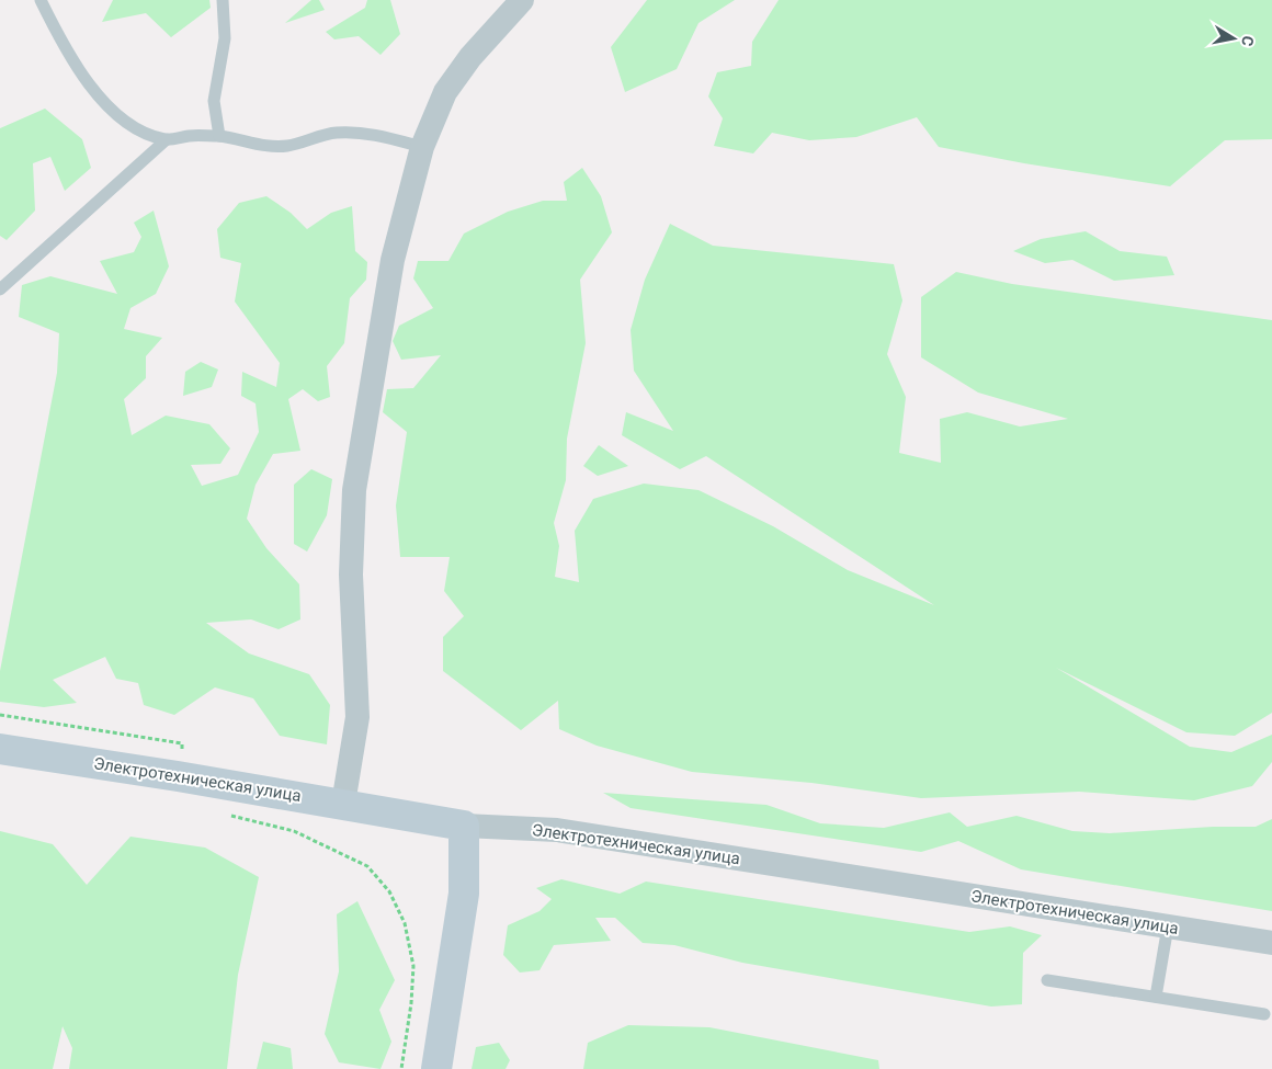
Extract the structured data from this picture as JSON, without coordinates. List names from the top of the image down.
{
  "streets": {
    "main road": ["Электротехническая улица"]
  },
  "north": "right"
}
